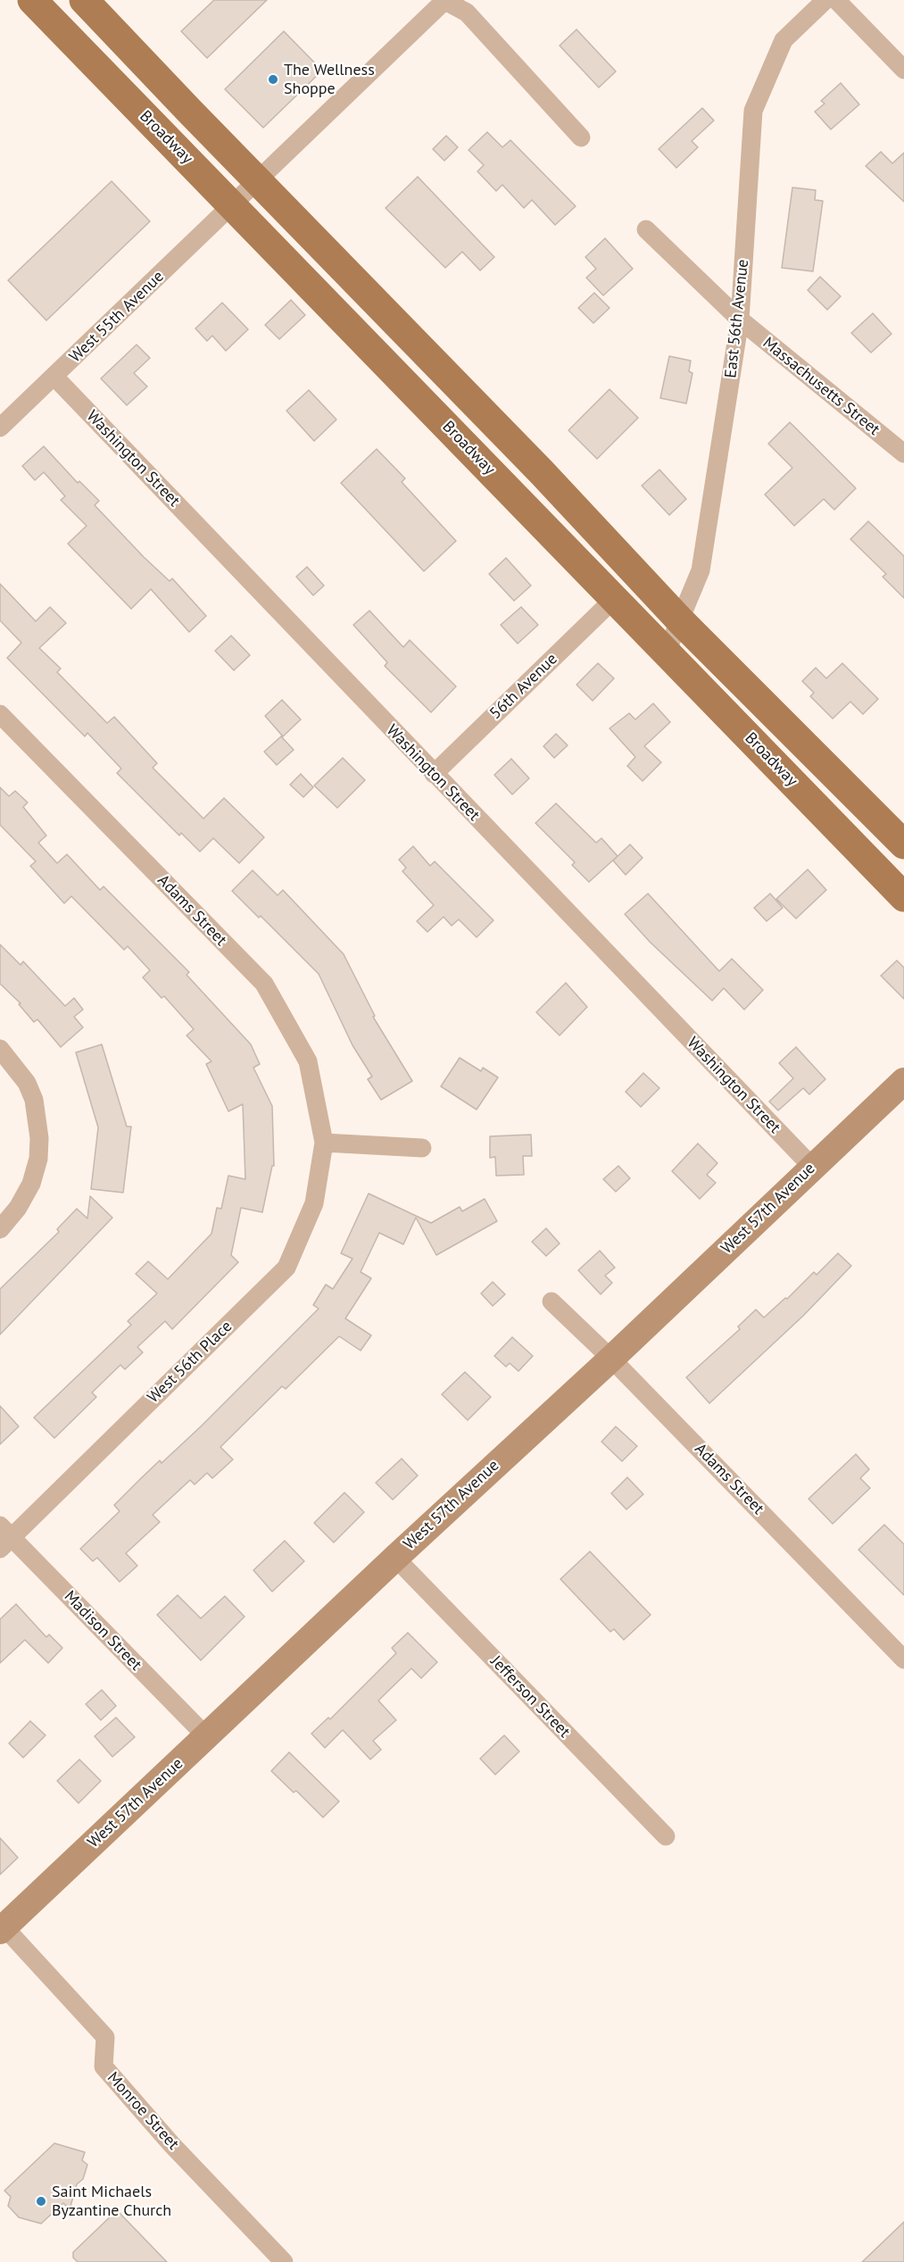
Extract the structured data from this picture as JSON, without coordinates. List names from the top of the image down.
{
  "streets": {
    "main road": ["Broadway"],
    "street": [
      "West 55th Avenue",
      "East 56th Avenue",
      "Massachusetts Street",
      "Washington Street",
      "56th Avenue",
      "Adams Street",
      "West 57th Avenue",
      "West 56th Place",
      "Madison Street",
      "Jefferson Street",
      "Monroe Street"
    ]
  },
  "crossings": [
    ["Broadway", "West 55th Avenue"],
    ["Broadway", "East 56th Avenue"],
    ["Broadway", "56th Avenue"],
    ["West 55th Avenue", "Washington Street"],
    ["East 56th Avenue", "Massachusetts Street"],
    ["Washington Street", "56th Avenue"],
    ["Washington Street", "West 57th Avenue"],
    ["Adams Street", "West 57th Avenue"],
    ["Adams Street", "West 56th Place"],
    ["West 57th Avenue", "Madison Street"],
    ["West 57th Avenue", "Jefferson Street"],
    ["West 57th Avenue", "Monroe Street"],
    ["West 56th Place", "Madison Street"]
  ],
  "places": ["The Wellness Shoppe", "Saint Michaels Byzantine Church"]
}
